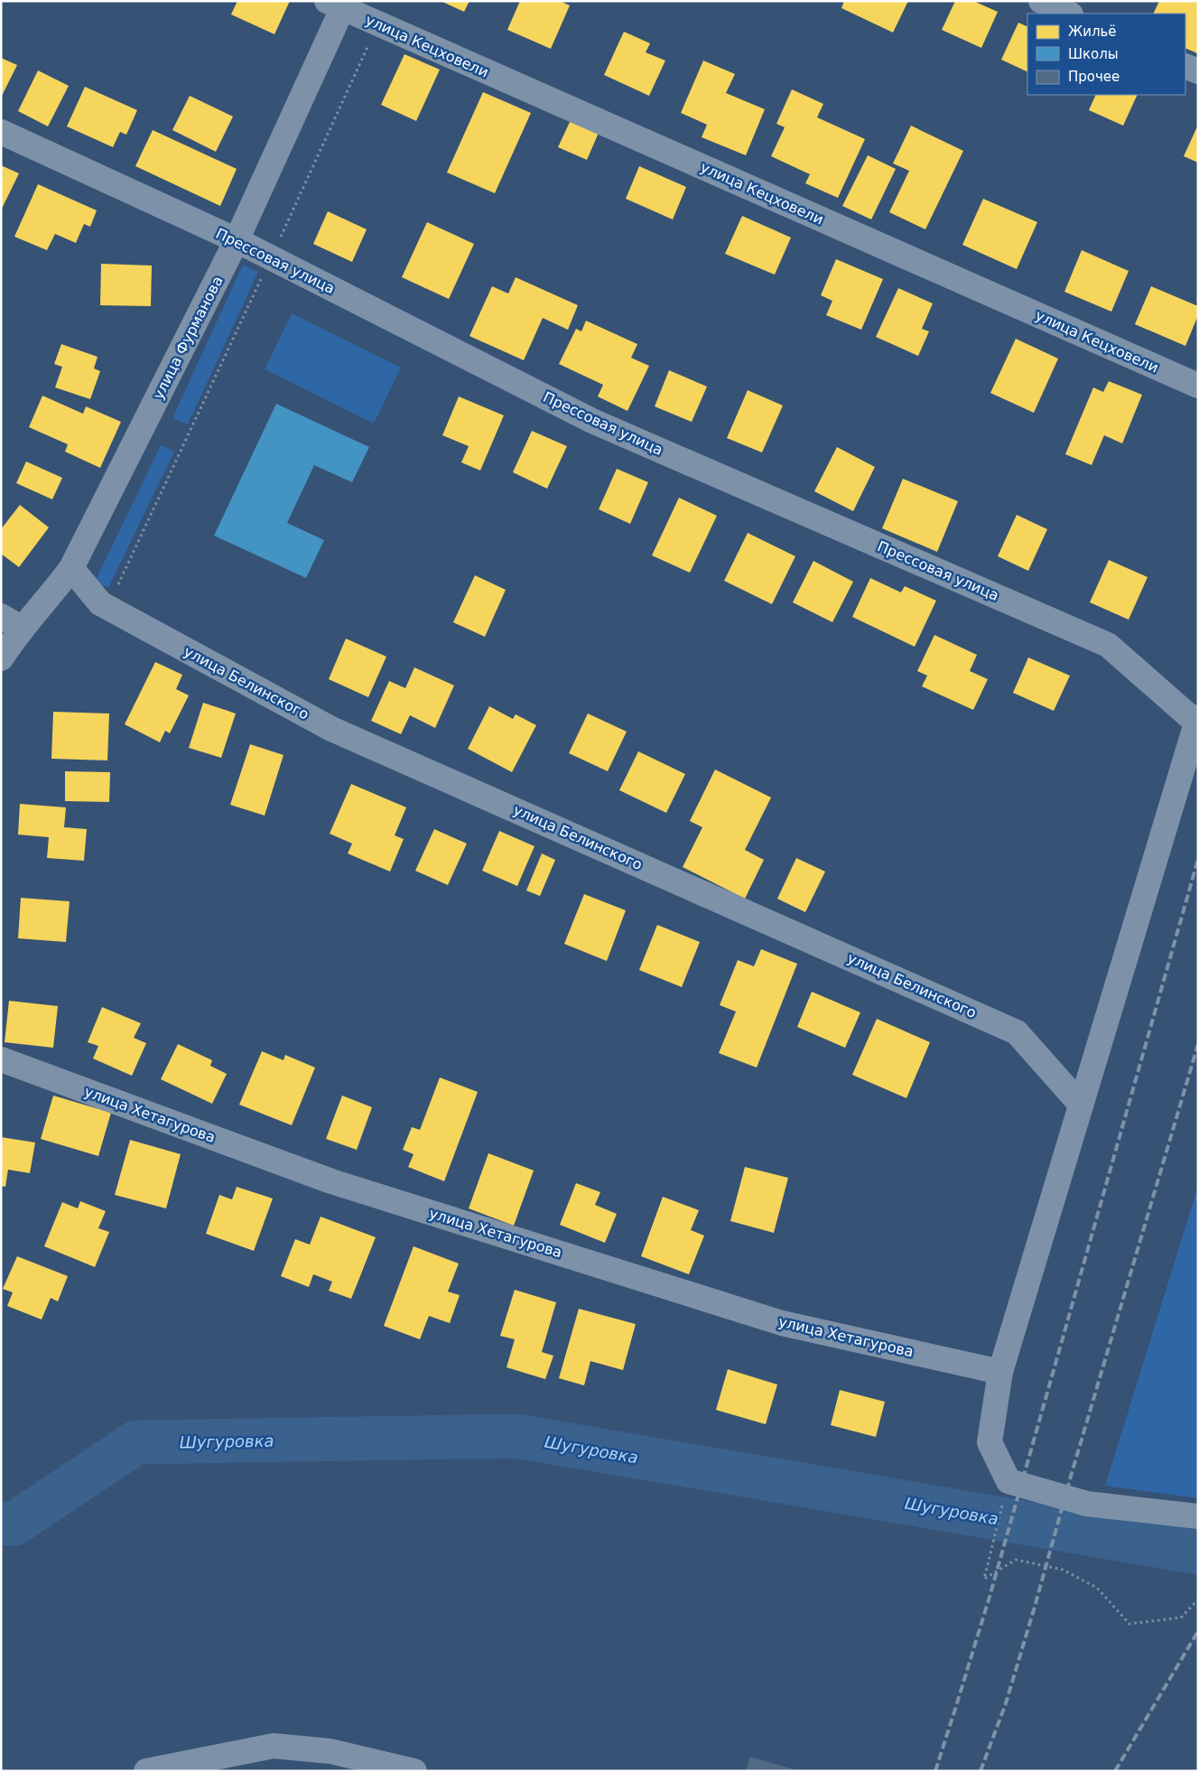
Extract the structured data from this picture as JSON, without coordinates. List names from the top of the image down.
{
  "streets": {
    "street": [
      "улица Кецховели",
      "Прессовая улица",
      "улица Фурманова",
      "улица Белинского",
      "улица Хетагурова"
    ]
  },
  "crossings": [
    ["улица Кецховели", "улица Фурманова"],
    ["Прессовая улица", "улица Фурманова"],
    ["улица Фурманова", "улица Белинского"]
  ],
  "water": ["Шугуровка"],
  "legend": ["Жильё", "Школы", "Прочее"]
}
